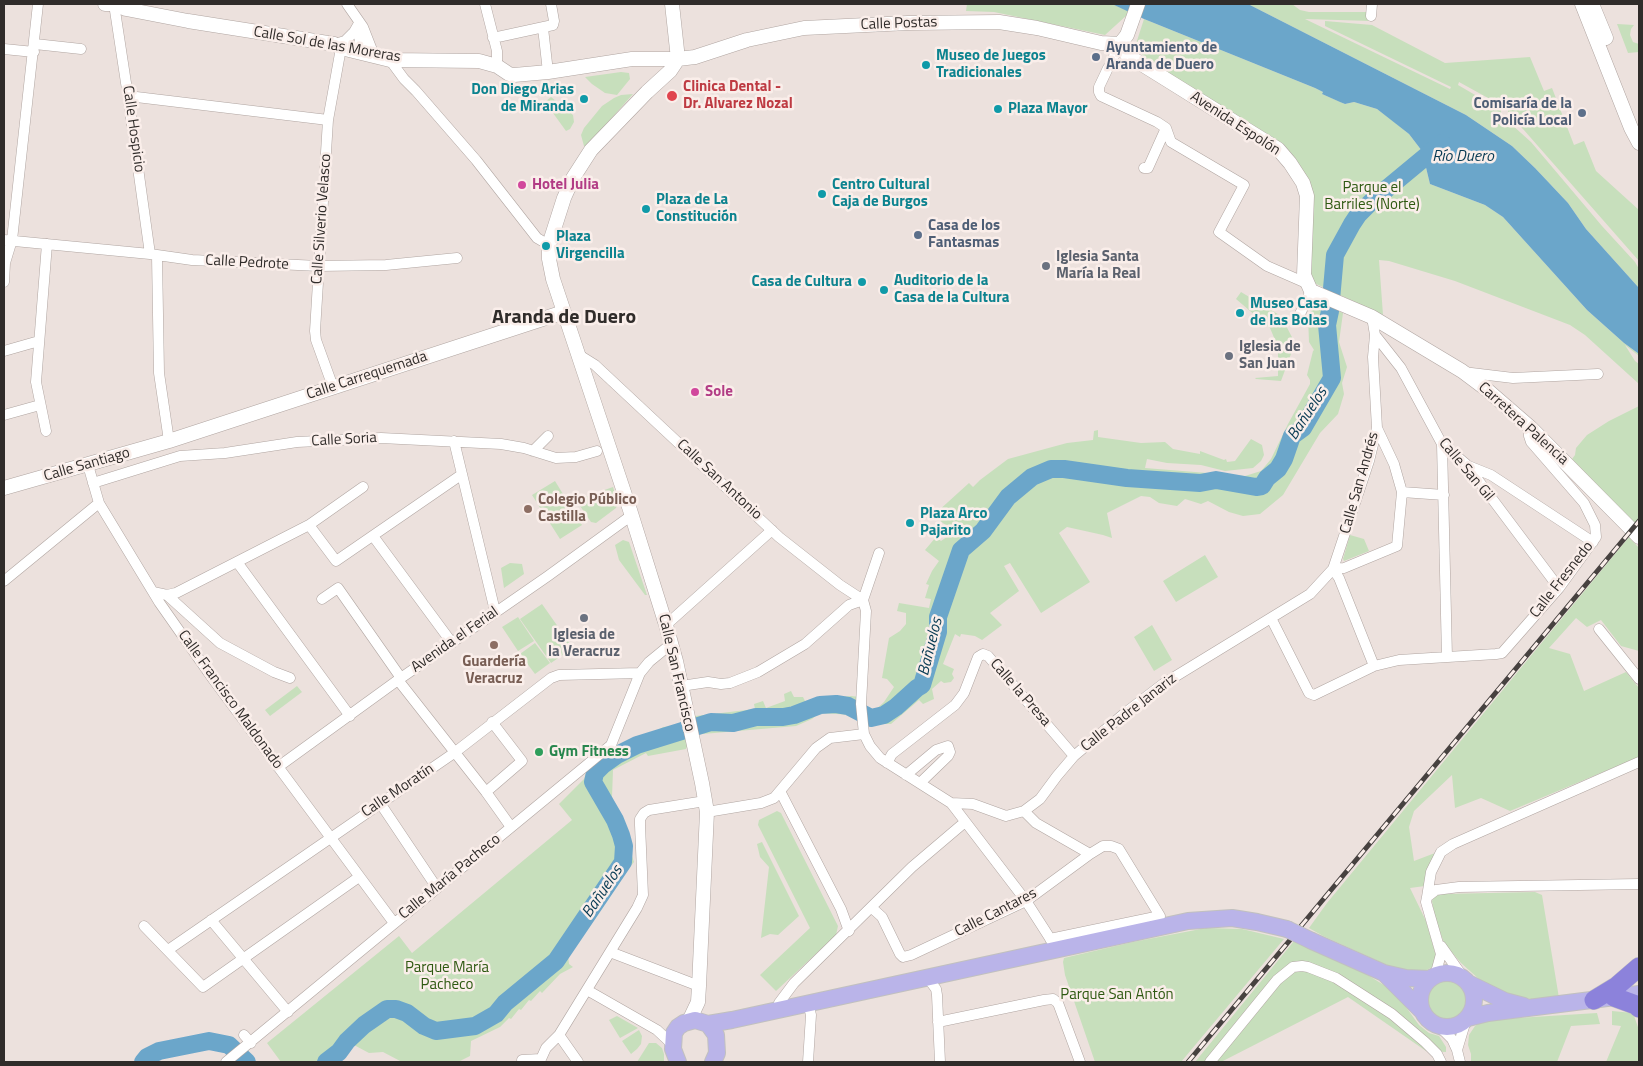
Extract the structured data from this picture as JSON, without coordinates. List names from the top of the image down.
{
  "streets": {
    "street": [
      "Calle Postas",
      "Calle Sol de las Moreras",
      "Avenida Espolón",
      "Calle Hospicio",
      "Calle Silverio Velasco",
      "Calle Pedrote",
      "Calle Carrequemada",
      "Carretera Palencia",
      "Calle Soria",
      "Calle Santiago",
      "Calle San Gil",
      "Calle San Antonio",
      "Calle San Andrés",
      "Calle Fresnedo",
      "Avenida el Ferial",
      "Calle San Francisco",
      "Calle la Presa",
      "Calle Francisco Maldonado",
      "Calle Padre Janariz",
      "Calle Moratín",
      "Calle María Pacheco",
      "Calle Cantares"
    ]
  },
  "crossings": [
    ["Calle Postas", "Calle Sol de las Moreras"],
    ["Calle Postas", "Avenida Espolón"],
    ["Calle Sol de las Moreras", "Calle Hospicio"],
    ["Calle Sol de las Moreras", "Calle Silverio Velasco"],
    ["Avenida Espolón", "Carretera Palencia"],
    ["Calle Hospicio", "Calle Pedrote"],
    ["Calle Hospicio", "Calle Carrequemada"],
    ["Calle Hospicio", "Calle Santiago"],
    ["Calle Silverio Velasco", "Calle Pedrote"],
    ["Calle Silverio Velasco", "Calle Carrequemada"],
    ["Calle Carrequemada", "Calle Santiago"],
    ["Calle Carrequemada", "Calle San Francisco"],
    ["Carretera Palencia", "Calle San Gil"],
    ["Carretera Palencia", "Calle Fresnedo"],
    ["Calle Soria", "Calle Francisco Maldonado"],
    ["Calle Santiago", "Calle Francisco Maldonado"],
    ["Calle San Gil", "Calle San Andrés"],
    ["Calle San Gil", "Calle Fresnedo"],
    ["Calle San Antonio", "Calle San Francisco"],
    ["Calle San Andrés", "Calle Padre Janariz"],
    ["Avenida el Ferial", "Calle San Francisco"],
    ["Avenida el Ferial", "Calle Francisco Maldonado"],
    ["Calle la Presa", "Calle Padre Janariz"],
    ["Calle Francisco Maldonado", "Calle Moratín"],
    ["Calle Francisco Maldonado", "Calle María Pacheco"],
    ["Calle Moratín", "Calle María Pacheco"]
  ],
  "districts": ["Aranda de Duero"],
  "water": ["Río Duero", "Bañuelos"],
  "parks": ["Parque el Barriles (Norte)", "Parque María Pacheco", "Parque San Antón"],
  "places": [
    "Ayuntamiento de Aranda de Duero",
    "Museo de Juegos Tradicionales",
    "Clinica Dental - Dr. Alvarez Nozal",
    "Don Diego Arias de Miranda",
    "Plaza Mayor",
    "Comisaría de la Policía Local",
    "Hotel Julia",
    "Centro Cultural Caja de Burgos",
    "Plaza de La Constitución",
    "Casa de los Fantasmas",
    "Plaza Virgencilla",
    "Iglesia Santa María la Real",
    "Casa de Cultura",
    "Auditorio de la Casa de la Cultura",
    "Museo Casa de las Bolas",
    "Iglesia de San Juan",
    "Sole",
    "Colegio Público Castilla",
    "Plaza Arco Pajarito",
    "Iglesia de la Veracruz",
    "Guardería Veracruz",
    "Gym Fitness"
  ]
}
